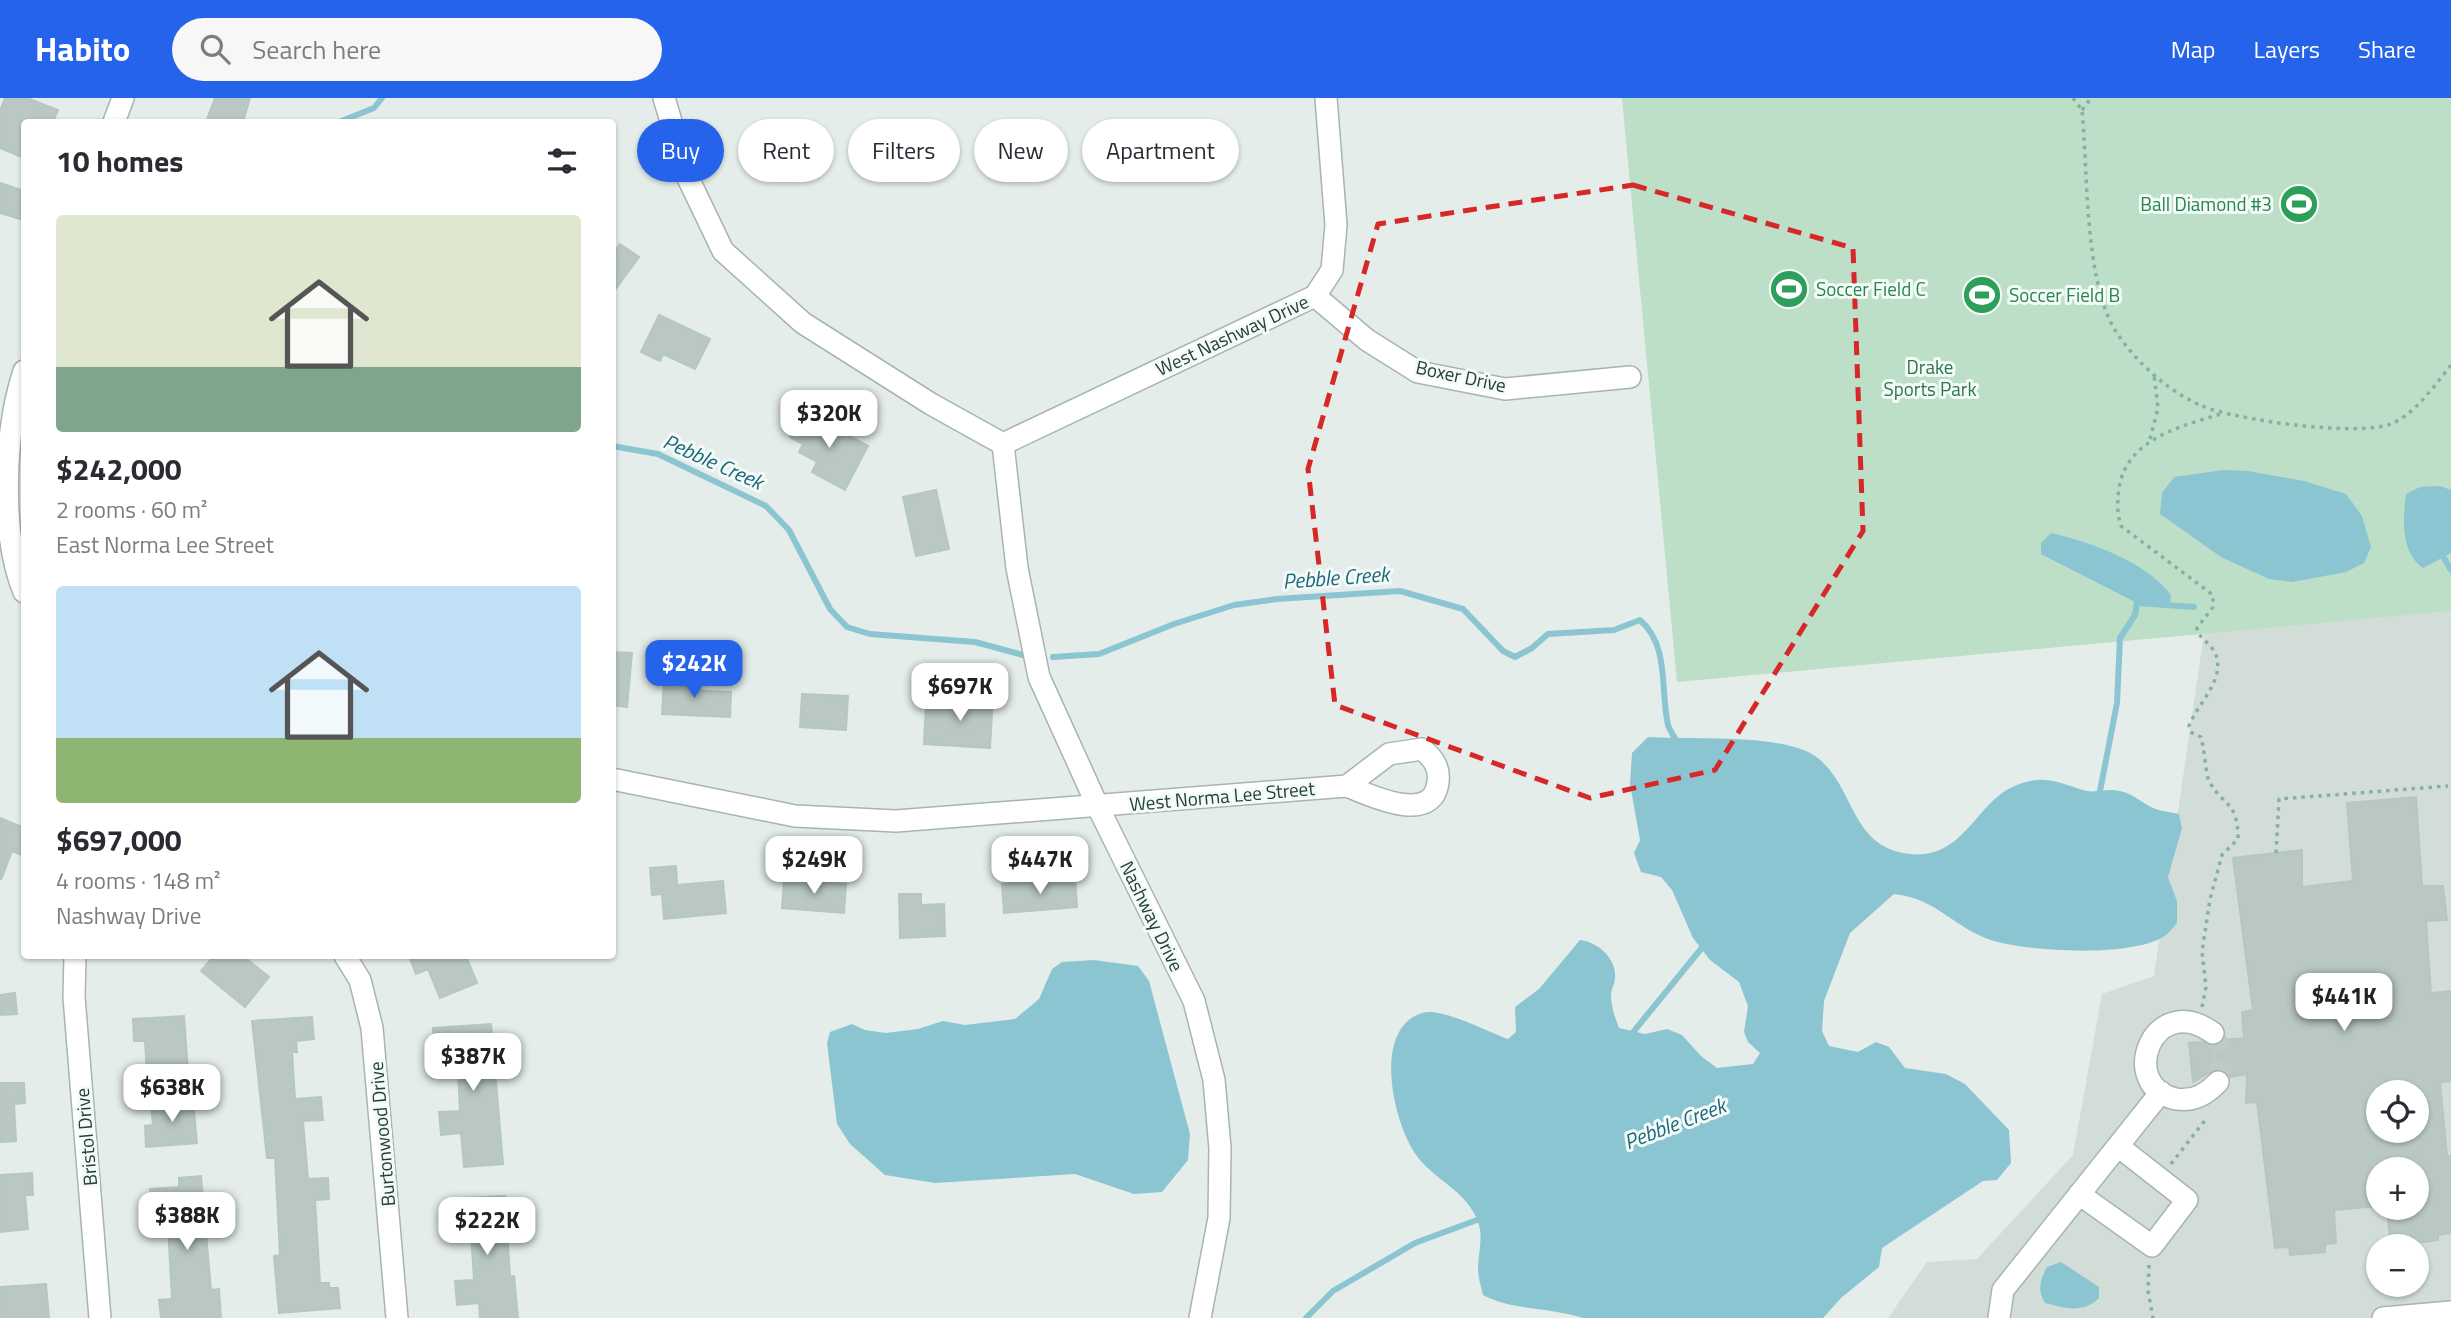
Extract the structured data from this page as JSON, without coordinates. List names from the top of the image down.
{
  "streets": {
    "street": [
      "West Nashway Drive",
      "Boxer Drive",
      "West Norma Lee Street",
      "Nashway Drive",
      "Burtonwood Drive",
      "Bristol Drive"
    ]
  },
  "crossings": [
    ["West Nashway Drive", "Boxer Drive"],
    ["West Nashway Drive", "Nashway Drive"],
    ["West Norma Lee Street", "Nashway Drive"]
  ],
  "water": ["Pebble Creek"],
  "parks": ["Drake Sports Park"],
  "places": {
    "sports": ["Ball Diamond #3", "Soccer Field C", "Soccer Field B"]
  },
  "page": {
    "header": "Habito",
    "search": "Search here",
    "nav": ["Map", "Layers", "Share"],
    "chip": [
      "Buy",
      "Rent",
      "Filters",
      "New",
      "Apartment"
    ],
    "heading": "10 homes",
    "list": [
      {
        "name": "$242,000",
        "note": "2 rooms · 60 m² · East Norma Lee Street"
      },
      {
        "name": "$697,000",
        "note": "4 rooms · 148 m² · Nashway Drive"
      }
    ],
    "price": [
      "$320K",
      "$242K",
      "$697K",
      "$249K",
      "$447K",
      "$441K",
      "$387K",
      "$638K",
      "$388K",
      "$222K"
    ],
    "map_buttons": ["+", "−"]
  }
}
